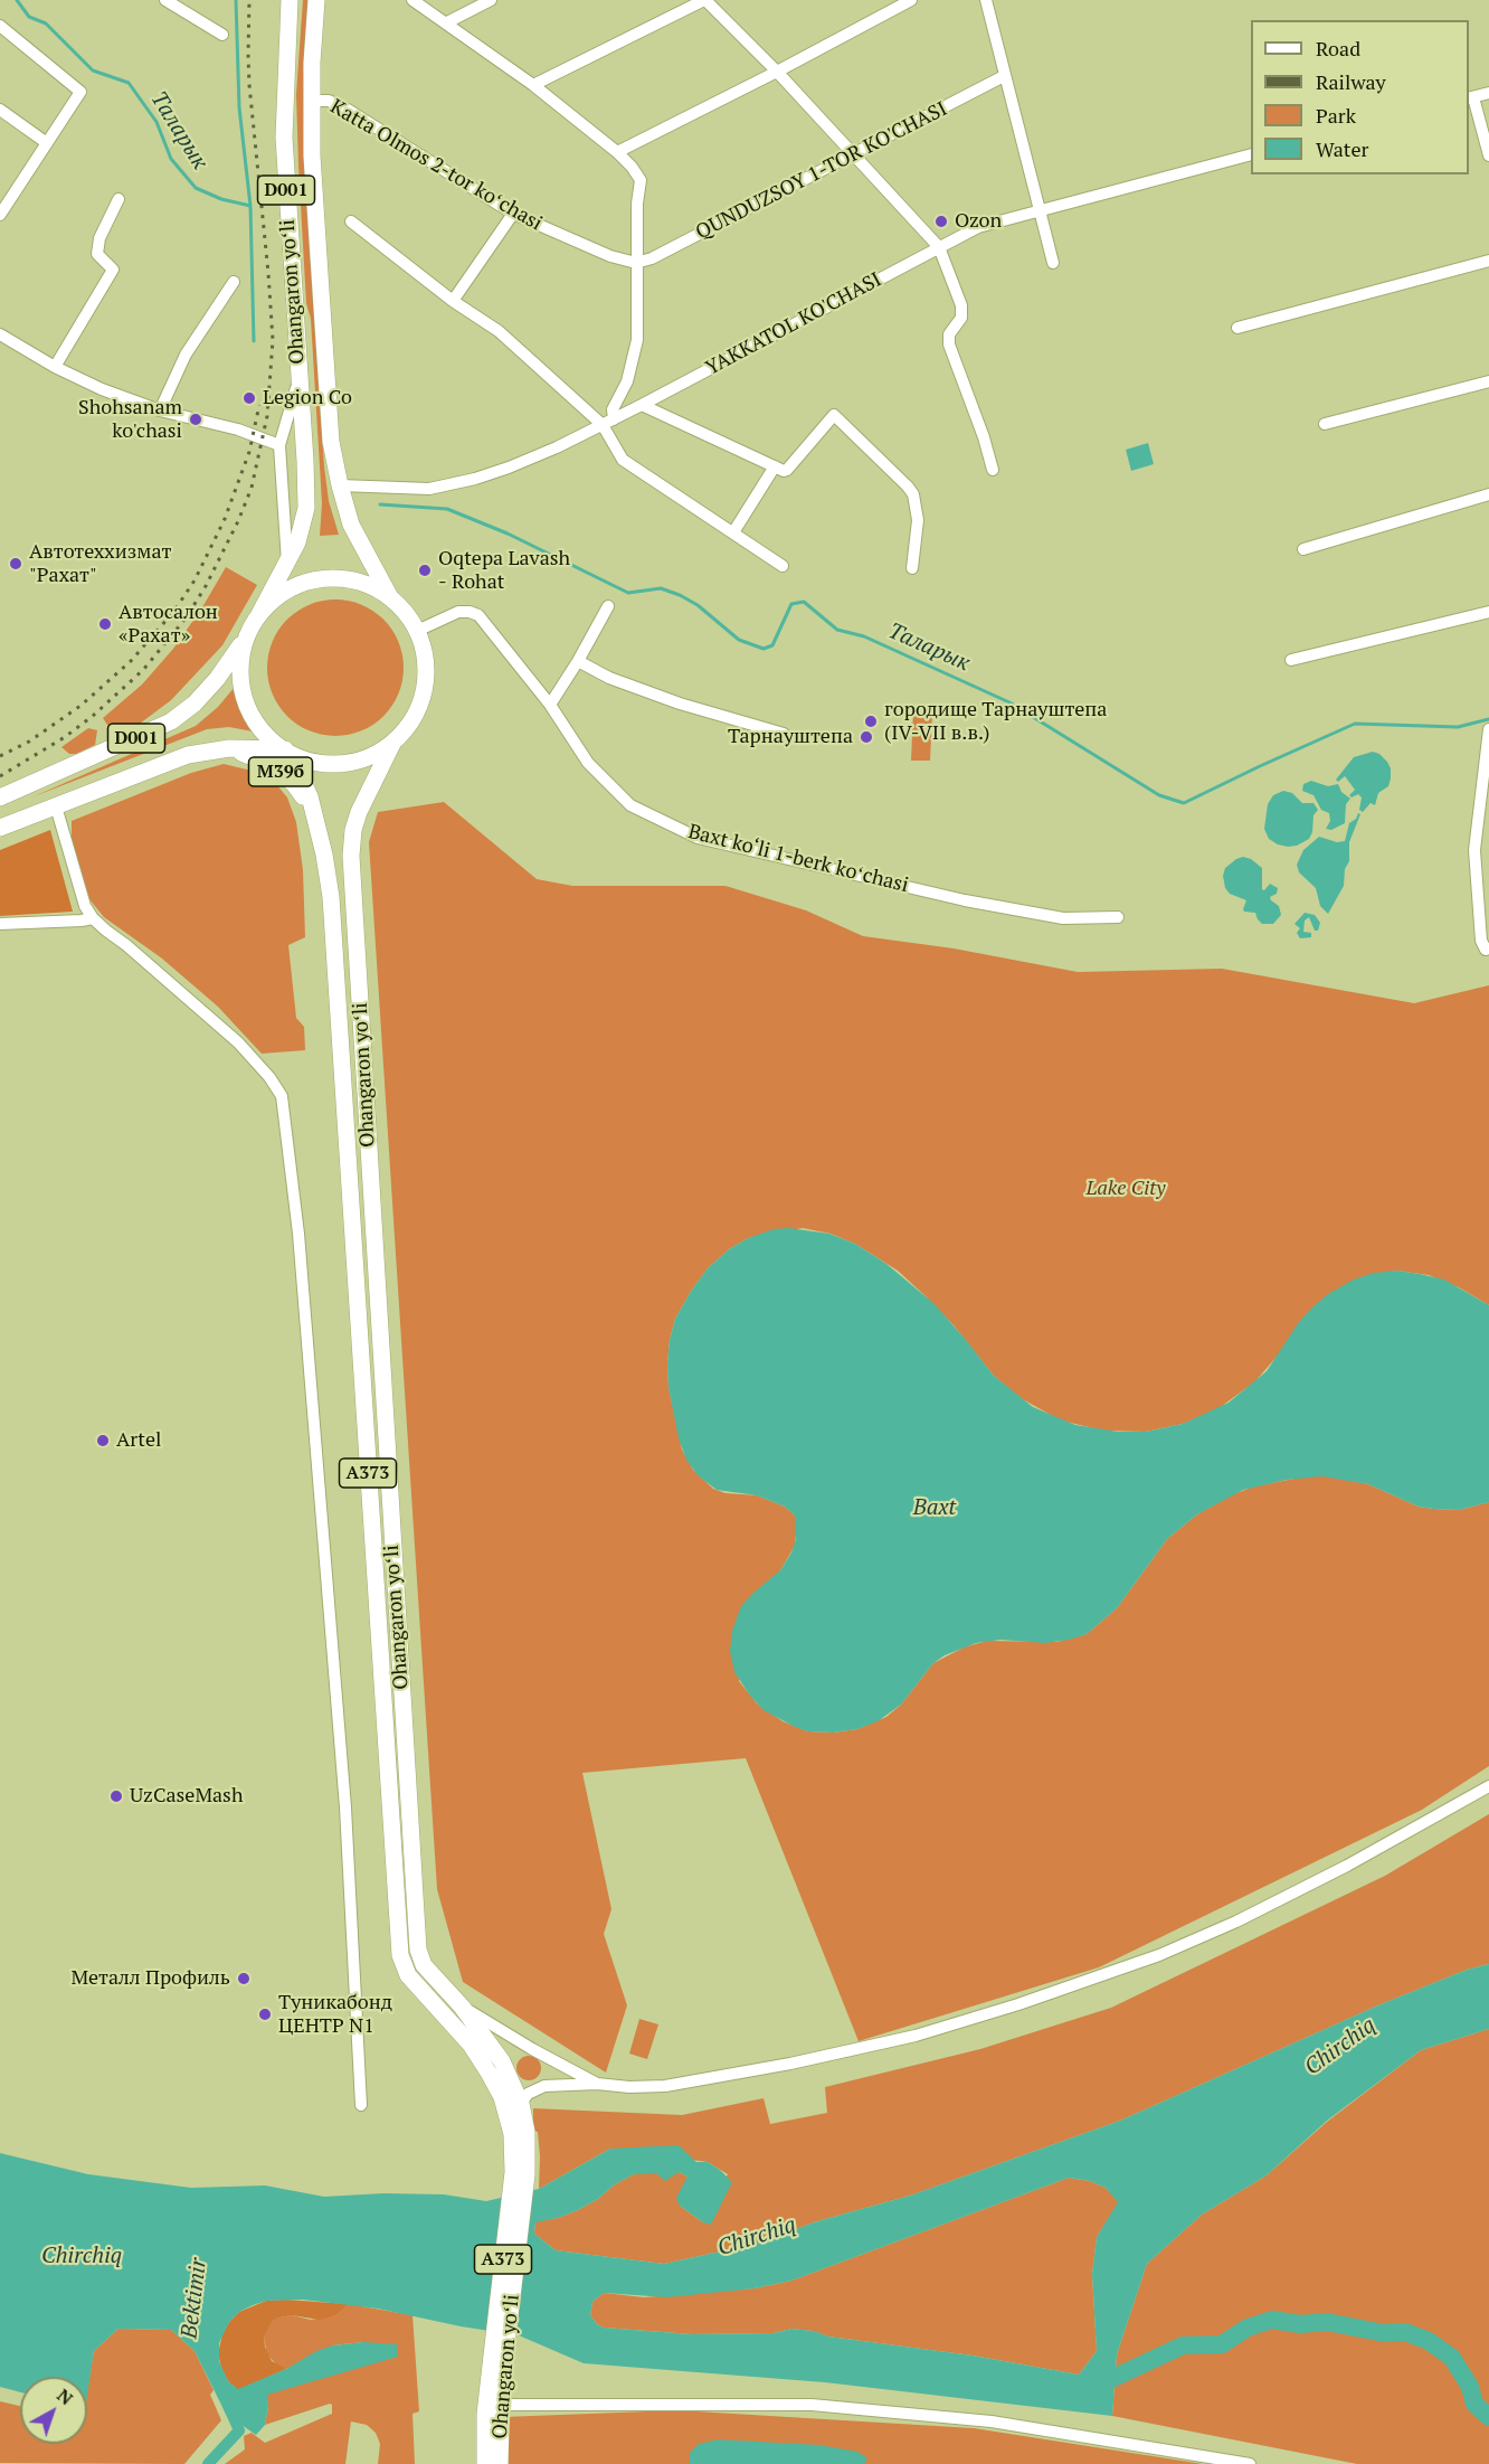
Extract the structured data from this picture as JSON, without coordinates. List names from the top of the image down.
{
  "streets": {
    "highway": [
      "D001",
      "Ohangaron yoʻli",
      "M39б",
      "A373"
    ],
    "street": [
      "Katta Olmos 2-tor koʻchasi",
      "QUNDUZSOY 1-TOR KO'CHASI",
      "YAKKATOL KO'CHASI",
      "Baxt ko‘li 1-berk koʻchasi"
    ]
  },
  "crossings": [
    ["Katta Olmos 2-tor koʻchasi", "QUNDUZSOY 1-TOR KO'CHASI"],
    ["Katta Olmos 2-tor koʻchasi", "Ohangaron yoʻli"],
    ["D001", "Ohangaron yoʻli"],
    ["D001", "M39б"],
    ["D001", "Baxt ko‘li 1-berk koʻchasi"],
    ["Ohangaron yoʻli", "YAKKATOL KO'CHASI"],
    ["Ohangaron yoʻli", "M39б"],
    ["Ohangaron yoʻli", "Baxt ko‘li 1-berk koʻchasi"]
  ],
  "water": [
    "Таларык",
    "Baхt",
    "Chirchiq",
    "Bektimir"
  ],
  "parks": ["Lake City"],
  "places": [
    "Ozon",
    "Legion Co",
    "Shohsanam ko'chasi",
    "Автотеххизмат \"Рахат\"",
    "Oqtepa Lavash - Rohat",
    "Автосалон «Рахат»",
    "городище Тарнауштепа (IV-VII в.в.)",
    "Тарнауштепа",
    "Artel",
    "UzCaseMash",
    "Металл Профиль",
    "Туникабонд ЦЕНТР N1"
  ],
  "legend": [
    "Road",
    "Railway",
    "Park",
    "Water"
  ],
  "north": "top right"
}
